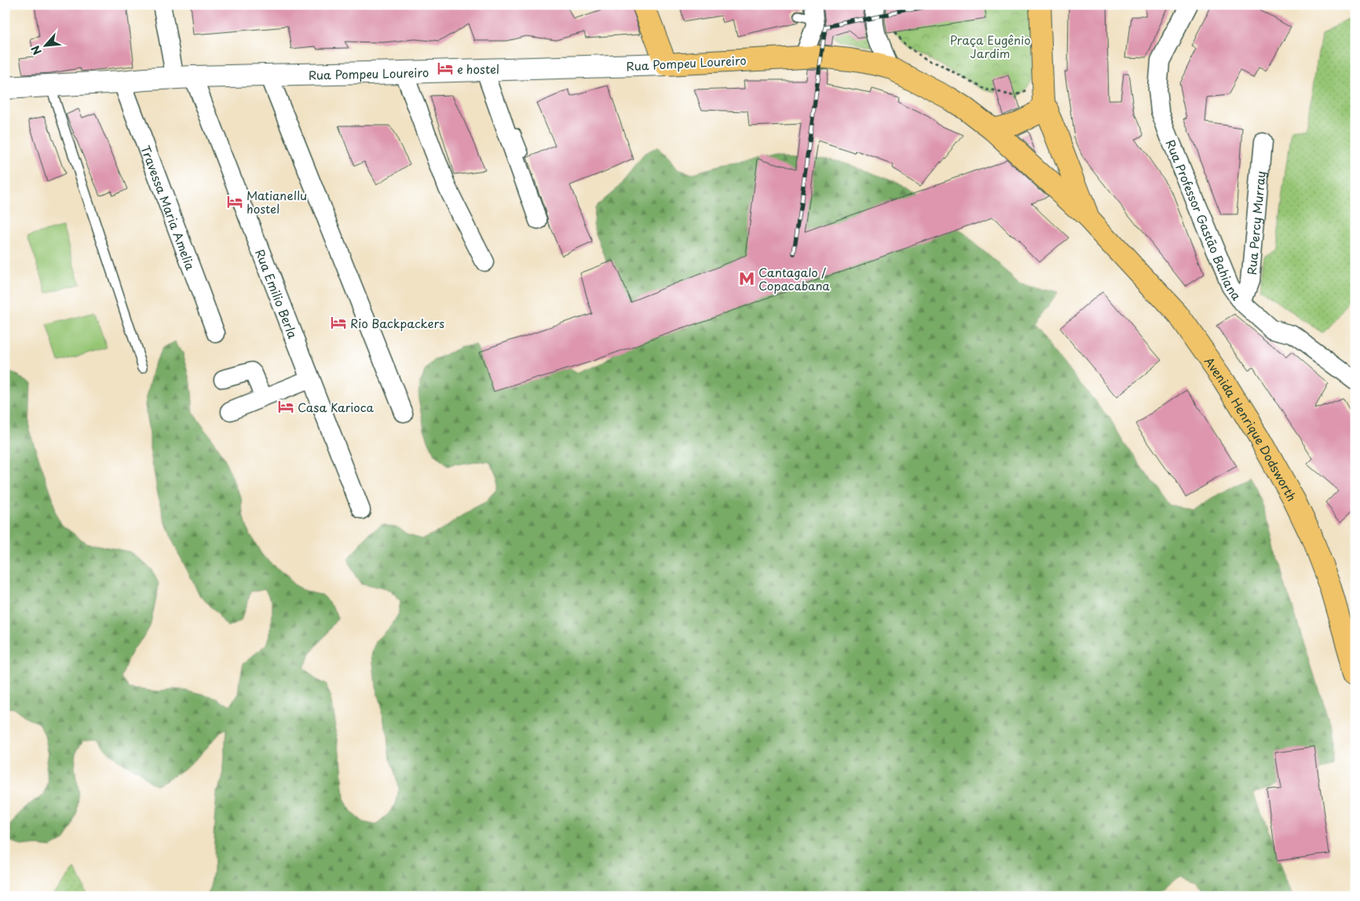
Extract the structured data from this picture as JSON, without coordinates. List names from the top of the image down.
{
  "streets": {
    "main road": ["Rua Pompeu Loureiro", "Avenida Henrique Dodsworth"],
    "street": [
      "Travessa Maria Amelia",
      "Rua Professor Gastão Bahiana",
      "Rua Percy Murray",
      "Rua Emilio Berla"
    ]
  },
  "crossings": [
    ["Rua Pompeu Loureiro", "Travessa Maria Amelia"],
    ["Rua Pompeu Loureiro", "Rua Emilio Berla"],
    ["Rua Professor Gastão Bahiana", "Rua Percy Murray"]
  ],
  "parks": ["Praça Eugênio Jardim"],
  "places": {
    "hotel": [
      "e hostel",
      "Matianellu hostel",
      "Rio Backpackers",
      "Casa Karioca"
    ],
    "metro station": ["Cantagalo / Copacabana"]
  },
  "north": "bottom left"
}
